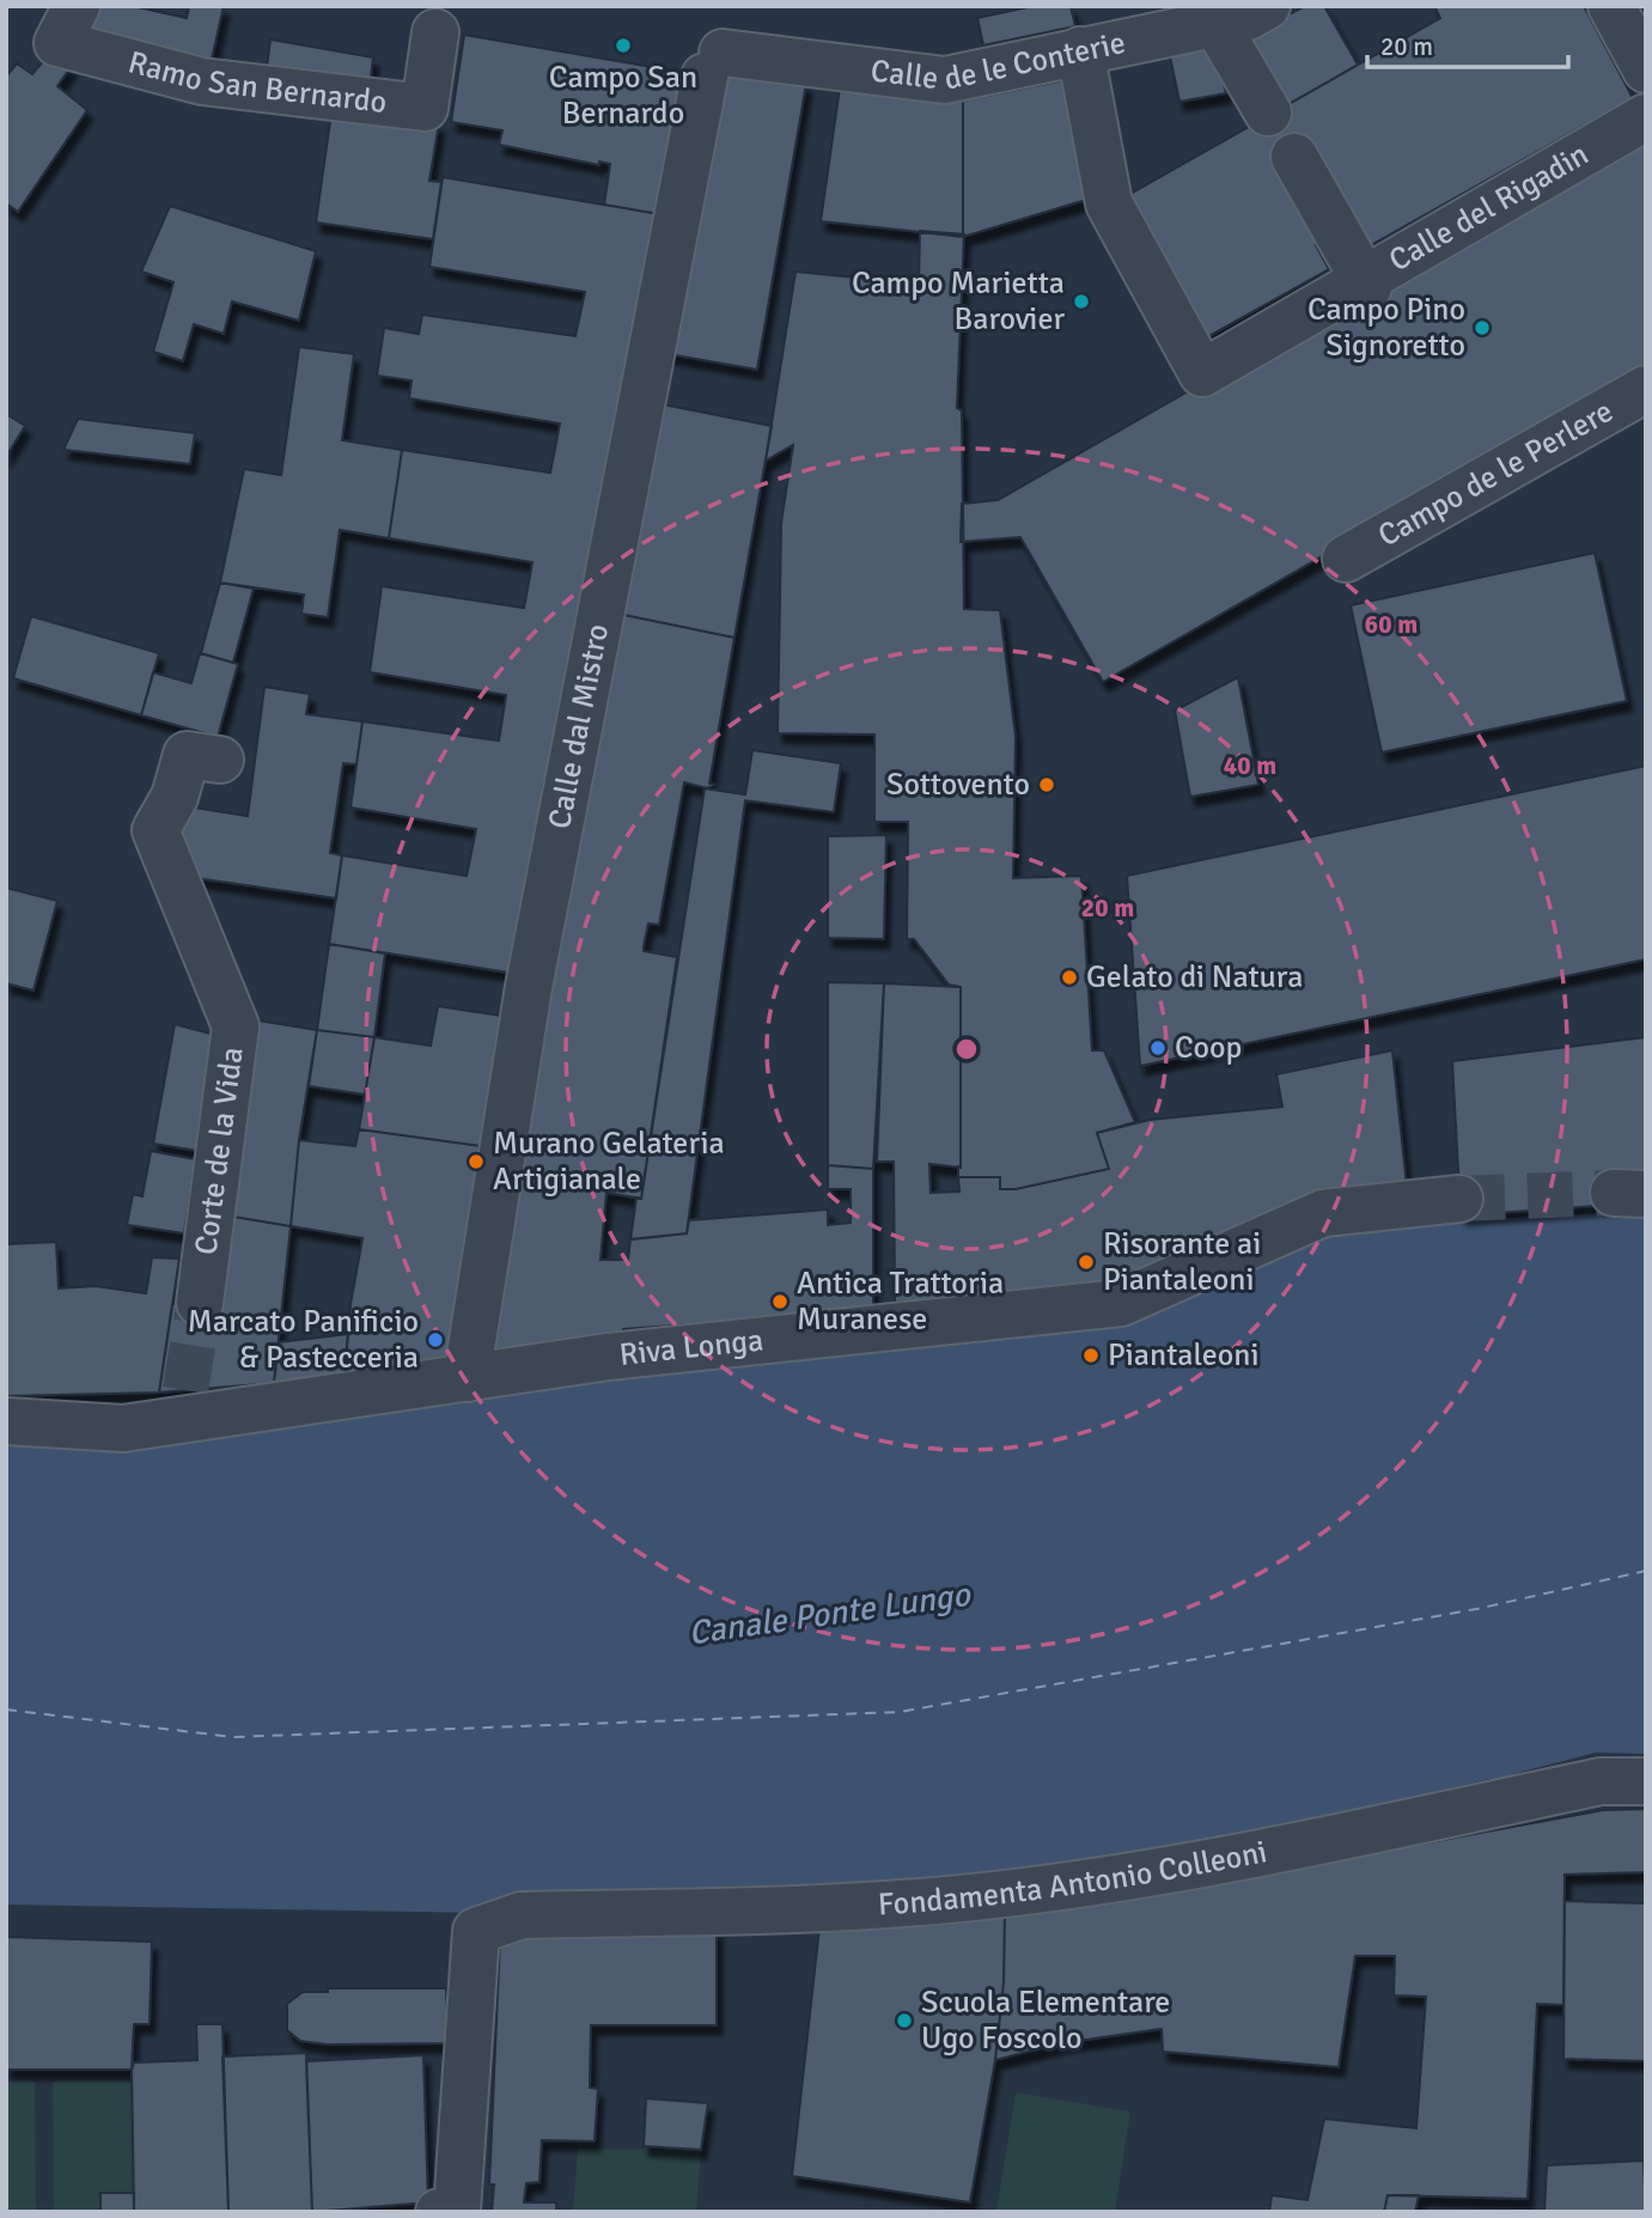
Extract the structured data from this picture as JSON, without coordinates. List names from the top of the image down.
{
  "streets": {
    "street": [
      "Calle de le Conterie",
      "Ramo San Bernardo",
      "Calle del Rigadin",
      "Campo de le Perlere",
      "Calle dal Mistro",
      "Corte de la Vida",
      "Riva Longa",
      "Fondamenta Antonio Colleoni"
    ]
  },
  "crossings": [
    ["Calle de le Conterie", "Calle del Rigadin"],
    ["Calle de le Conterie", "Calle dal Mistro"],
    ["Calle dal Mistro", "Riva Longa"]
  ],
  "water": ["Canale Ponte Lungo"],
  "places": [
    "Campo San Bernardo",
    "Campo Marietta Barovier",
    "Campo Pino Signoretto",
    "Sottovento",
    "Gelato di Natura",
    "Coop",
    "Murano Gelateria Artigianale",
    "Risorante ai Piantaleoni",
    "Antica Trattoria Muranese",
    "Marcato Panificio & Pastecceria",
    "Piantaleoni",
    "Scuola Elementare Ugo Foscolo"
  ],
  "scale_bar": "20 m",
  "rings": ["60 m", "40 m", "20 m"]
}
